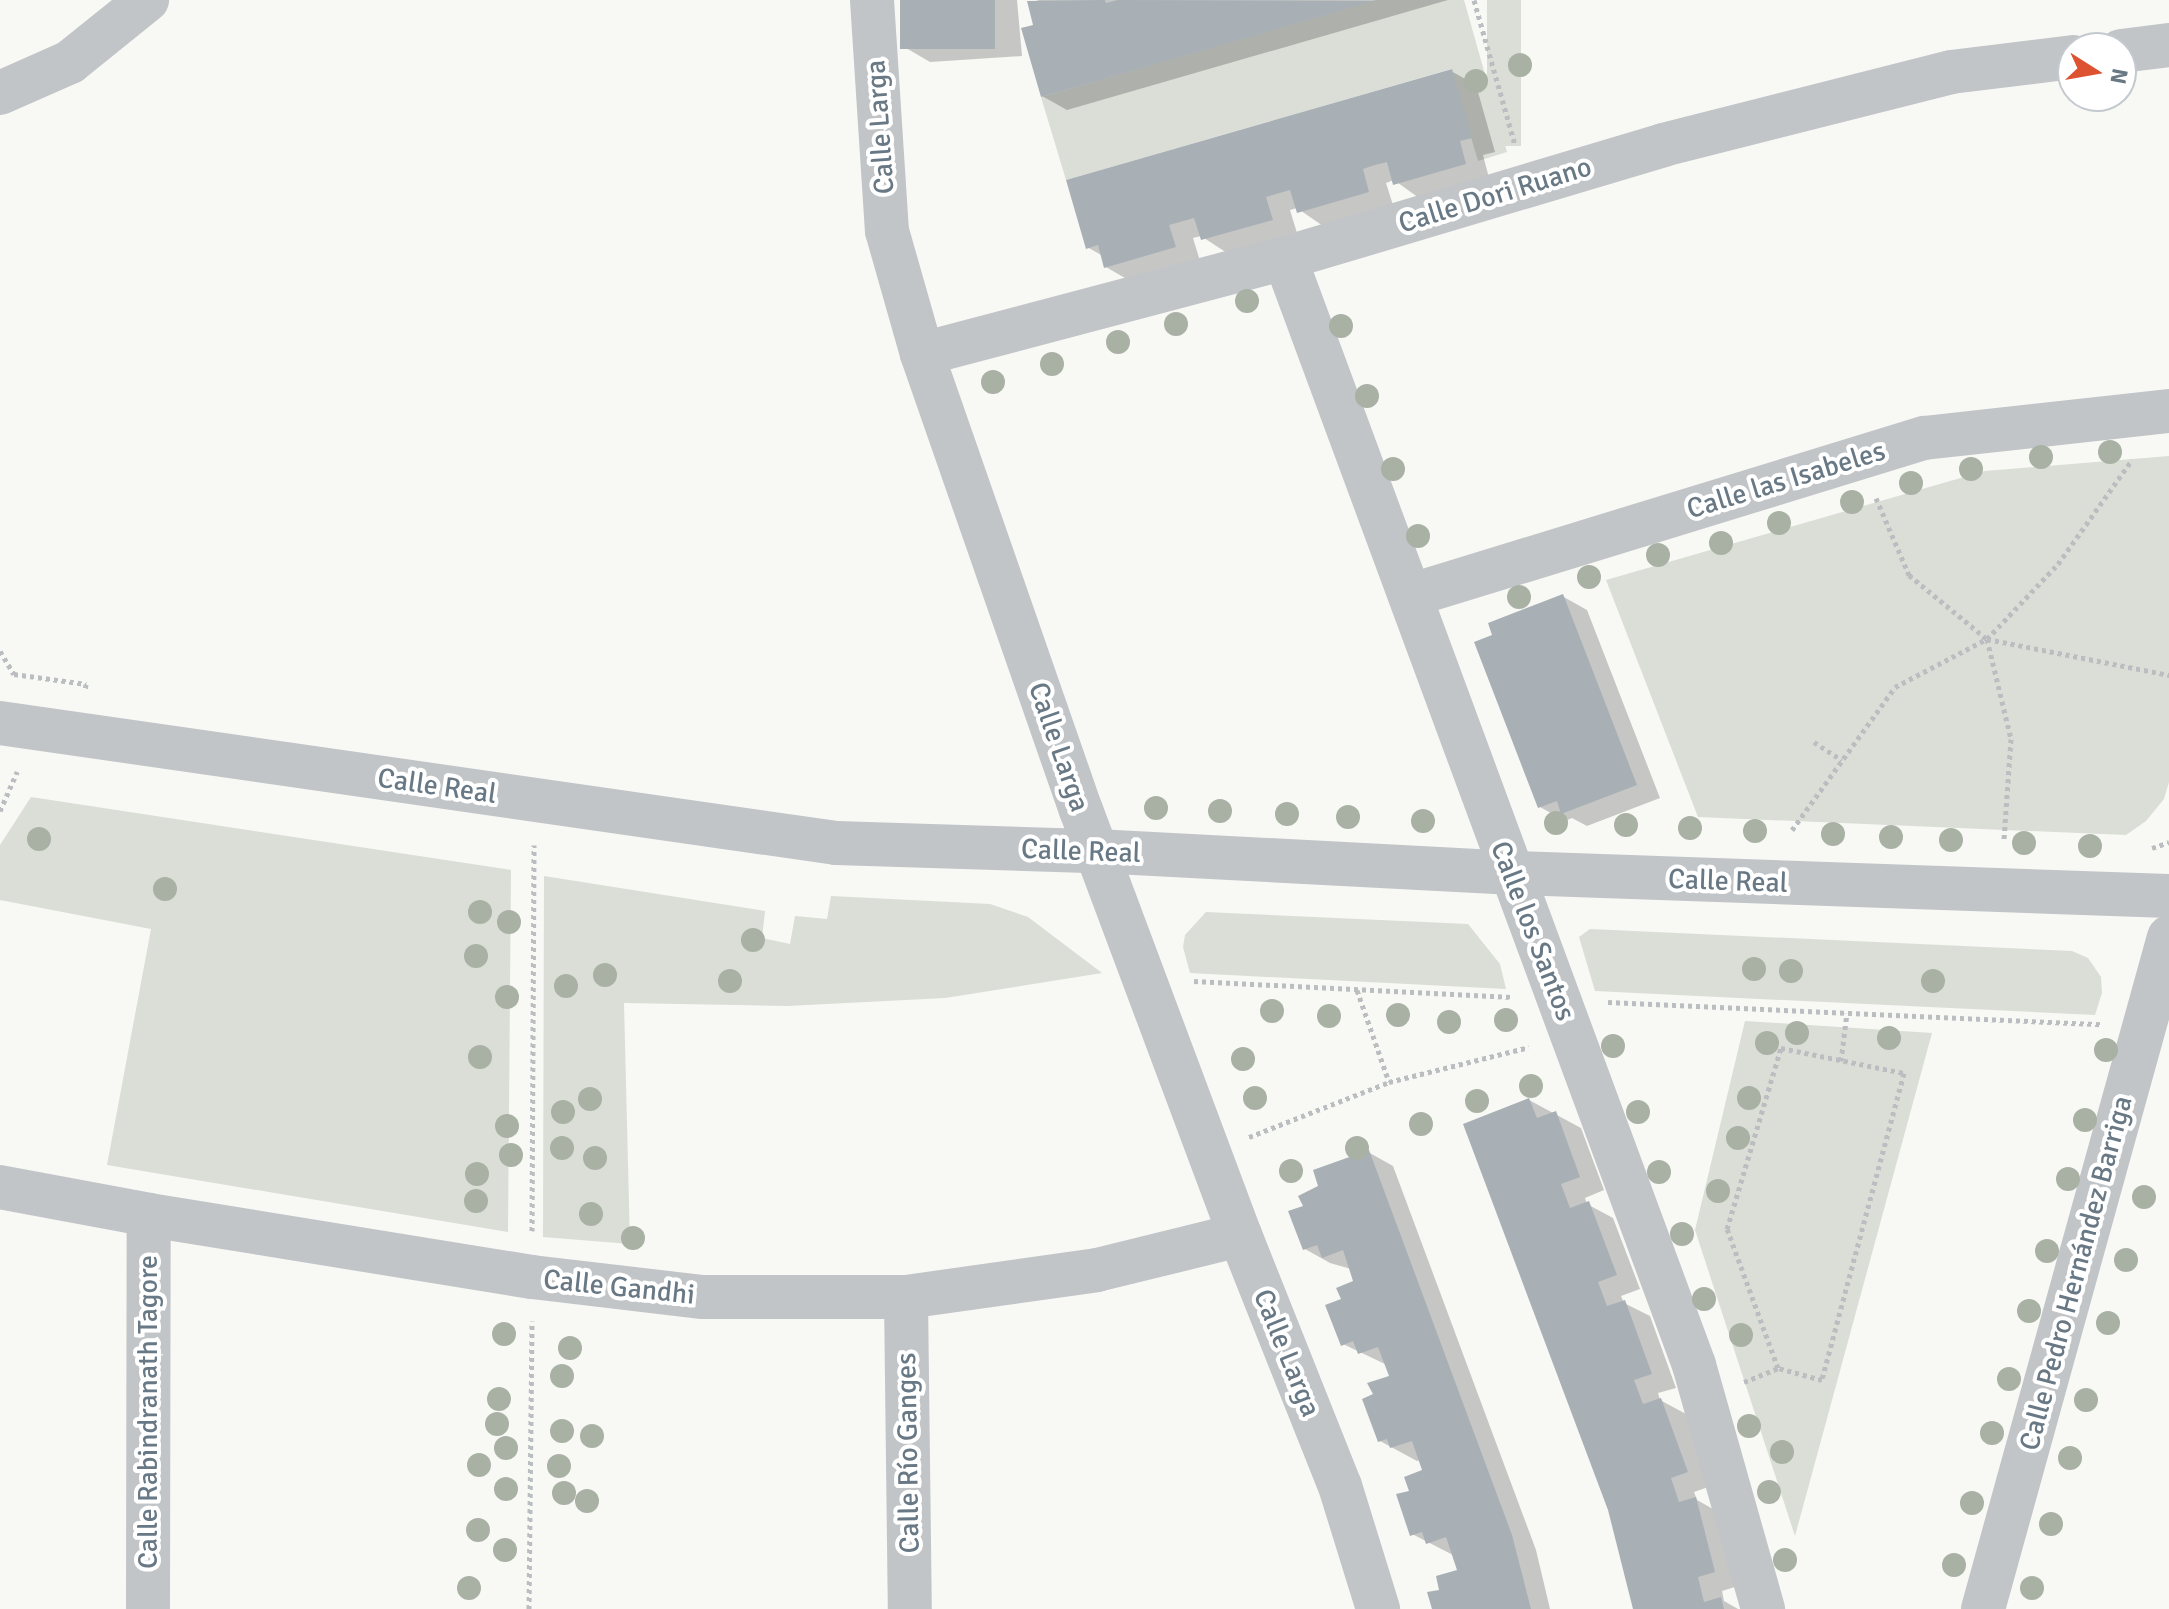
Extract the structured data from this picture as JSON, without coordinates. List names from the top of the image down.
{
  "streets": {
    "street": [
      "Calle Larga",
      "Calle Dori Ruano",
      "Calle las Isabeles",
      "Calle Real",
      "Calle los Santos",
      "Calle Pedro Hernández Barriga",
      "Calle Gandhi",
      "Calle Rabindranath Tagore",
      "Calle Río Ganges"
    ]
  },
  "crossings": [
    ["Calle Larga", "Calle Dori Ruano"],
    ["Calle Larga", "Calle Real"],
    ["Calle Larga", "Calle Gandhi"],
    ["Calle Dori Ruano", "Calle los Santos"],
    ["Calle las Isabeles", "Calle los Santos"],
    ["Calle Real", "Calle los Santos"],
    ["Calle Gandhi", "Calle Rabindranath Tagore"],
    ["Calle Gandhi", "Calle Río Ganges"]
  ],
  "north": "right"
}
